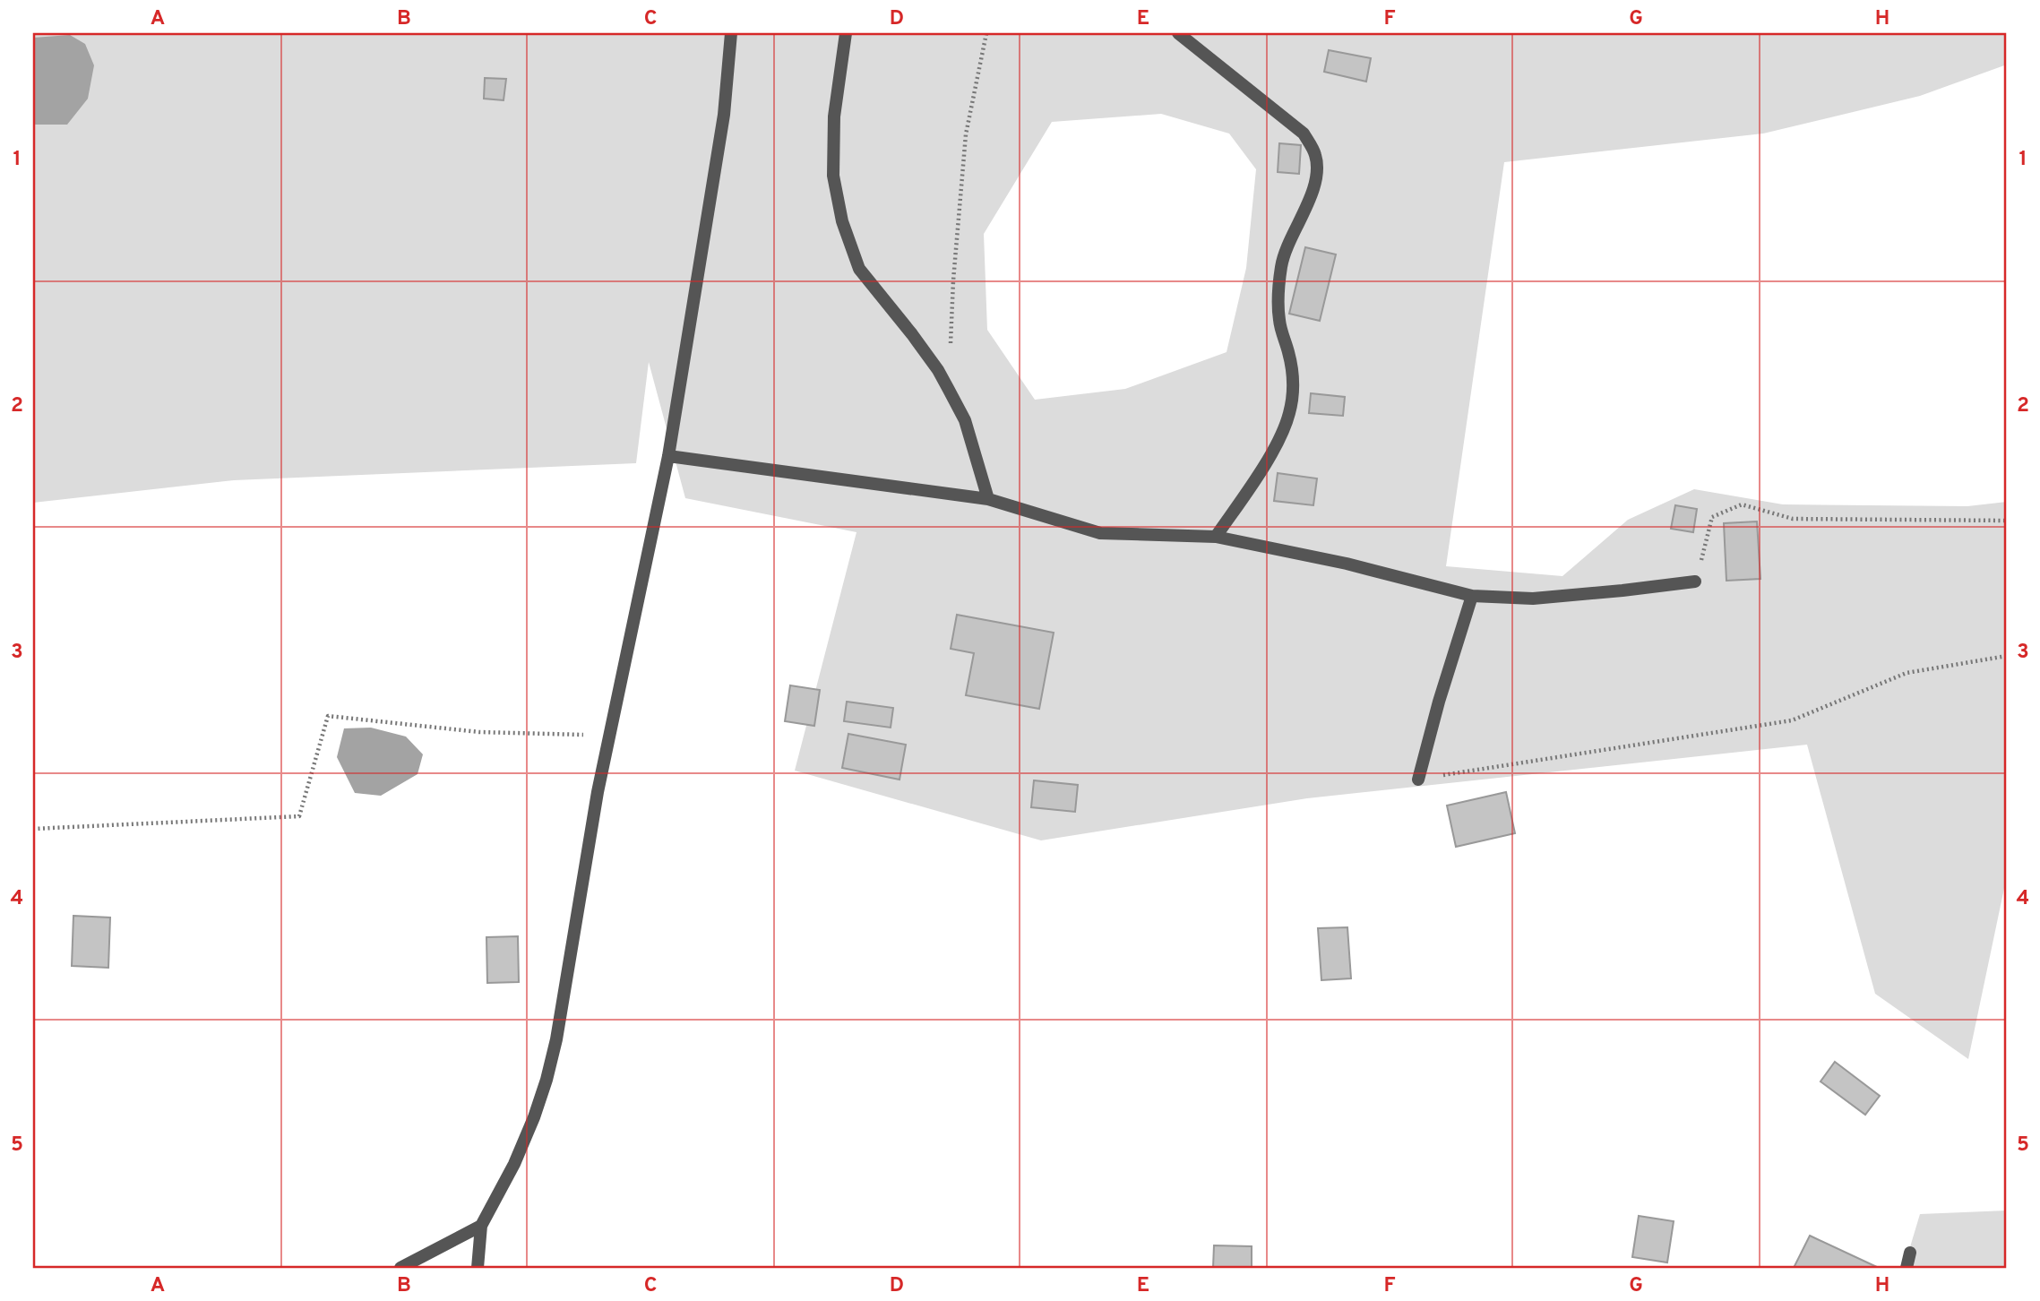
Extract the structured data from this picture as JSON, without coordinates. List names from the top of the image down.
{
  "grid": {
    "columns": [
      "A",
      "B",
      "C",
      "D",
      "E",
      "F",
      "G",
      "H"
    ],
    "rows": [
      "1",
      "2",
      "3",
      "4",
      "5"
    ]
  }
}
